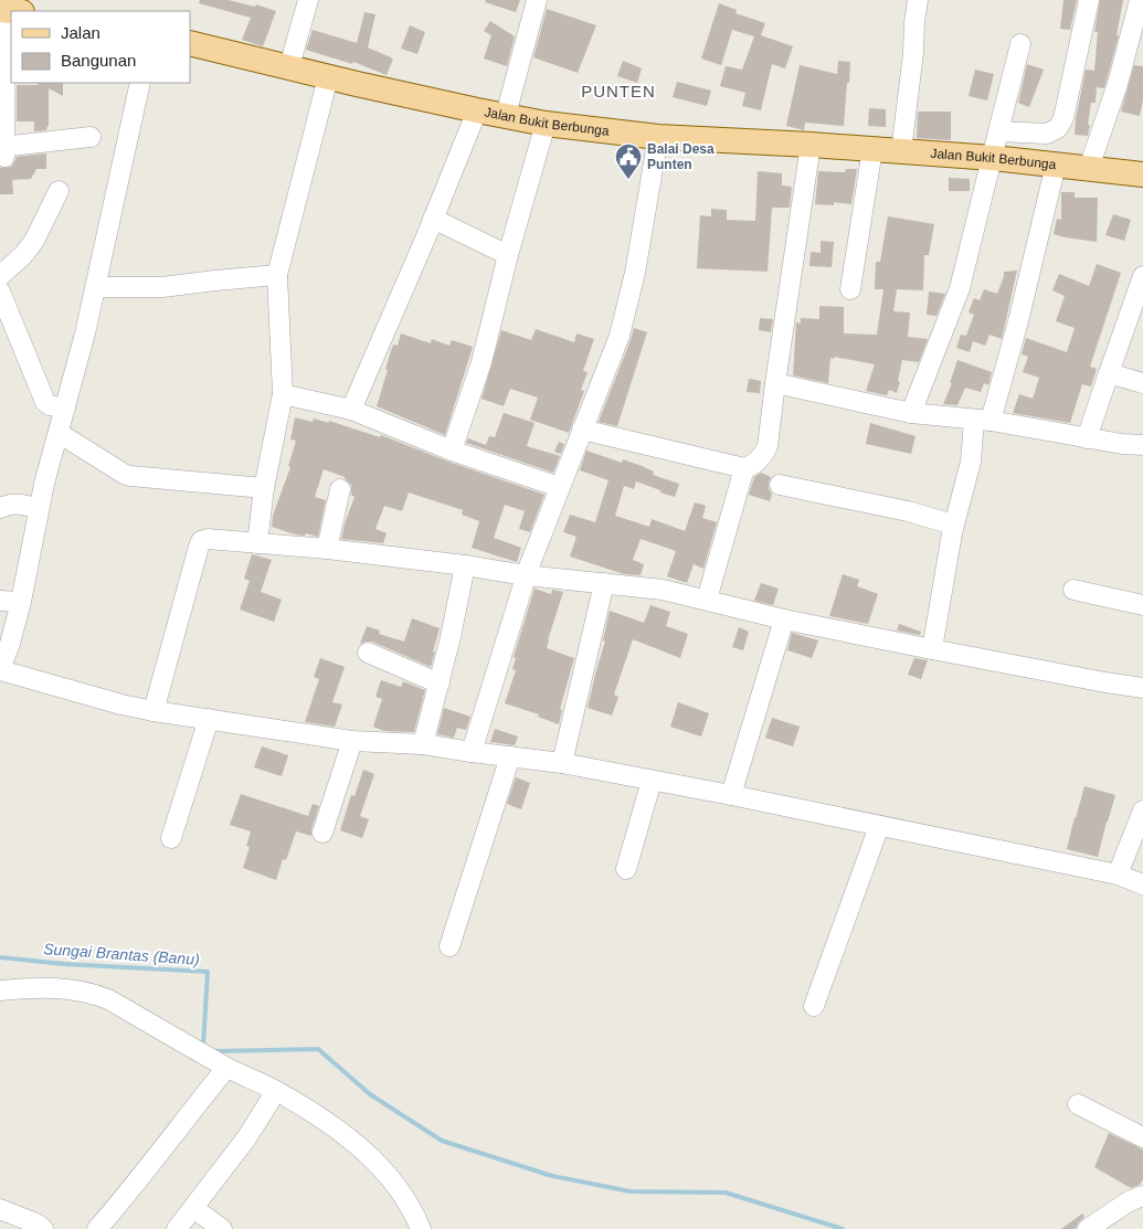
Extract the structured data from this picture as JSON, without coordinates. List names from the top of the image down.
{
  "streets": {
    "main road": ["Jalan Bukit Berbunga"]
  },
  "districts": ["PUNTEN"],
  "water": ["Sungai Brantas (Banu)"],
  "places": {
    "public building": ["Balai Desa Punten"]
  },
  "legend": ["Jalan", "Bangunan"]
}
